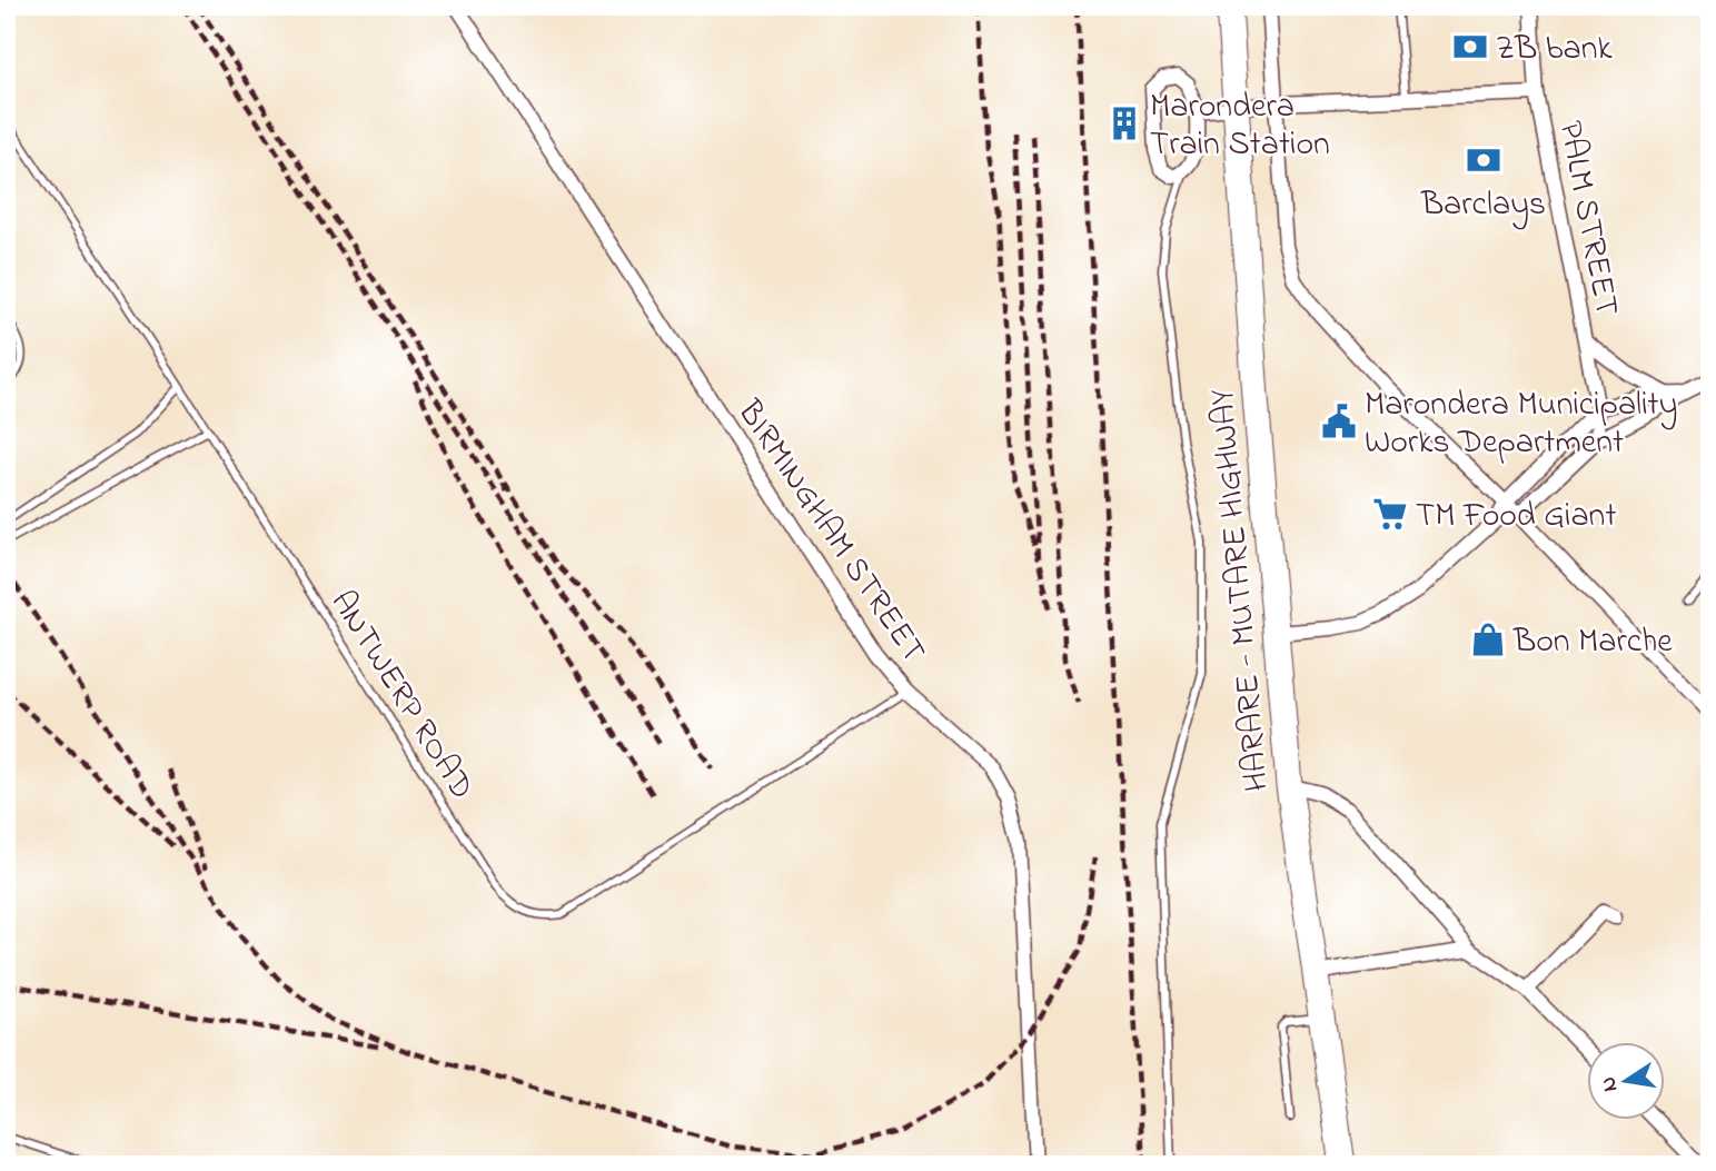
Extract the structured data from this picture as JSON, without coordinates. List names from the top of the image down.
{
  "streets": {
    "highway": ["HARARE - MUTARE HIGHWAY"],
    "street": ["PALM STREET", "BIRMINGHAM STREET"],
    "lane": ["ANTWERP ROAD"]
  },
  "crossings": [
    ["BIRMINGHAM STREET", "ANTWERP ROAD"]
  ],
  "places": {
    "bank": ["ZB bank", "Barclays"],
    "building": ["Marondera Train Station"],
    "public building": ["Marondera Municipality Works Department"],
    "supermarket": ["TM Food Giant"],
    "shop": ["Bon Marche"]
  },
  "north": "left"
}
